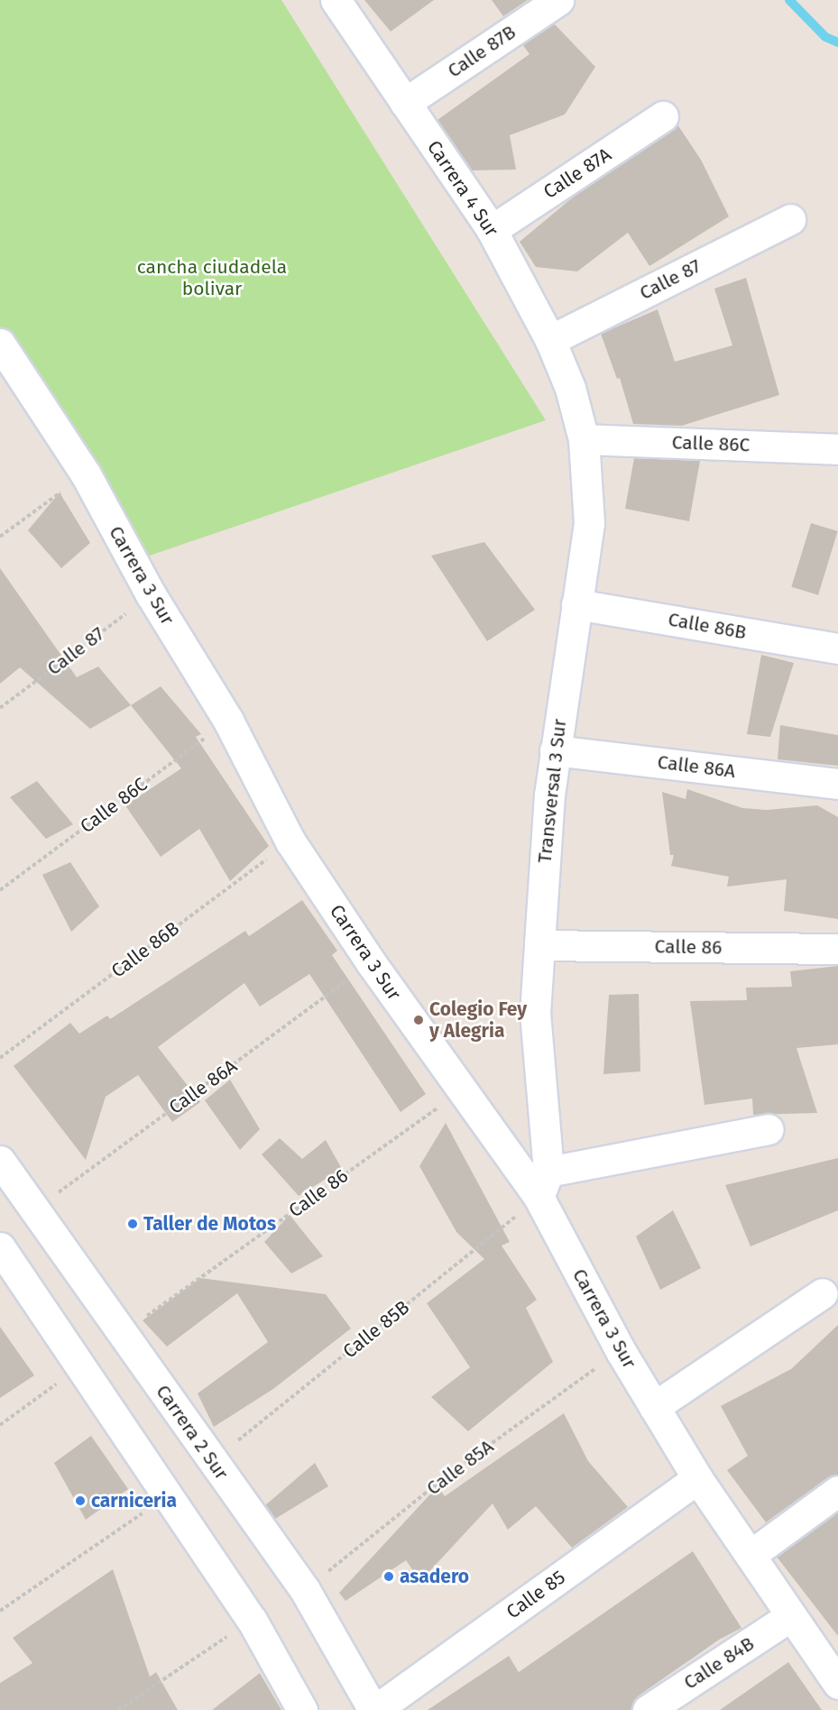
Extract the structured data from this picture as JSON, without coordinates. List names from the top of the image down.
{
  "streets": {
    "street": [
      "Calle 87B",
      "Calle 87A",
      "Carrera 4 Sur",
      "Calle 87",
      "Calle 86C",
      "Carrera 3 Sur",
      "Calle 86B",
      "Calle 86A",
      "Transversal 3 Sur",
      "Calle 86",
      "Carrera 2 Sur",
      "Calle 85",
      "Calle 84B"
    ],
    "path": ["Calle 85B", "Calle 85A"]
  },
  "crossings": [
    ["Calle 87B", "Carrera 4 Sur"],
    ["Calle 87A", "Carrera 4 Sur"],
    ["Carrera 4 Sur", "Calle 87"],
    ["Carrera 4 Sur", "Transversal 3 Sur"],
    ["Calle 87", "Carrera 3 Sur"],
    ["Calle 86C", "Carrera 3 Sur"],
    ["Calle 86C", "Transversal 3 Sur"],
    ["Carrera 3 Sur", "Calle 86B"],
    ["Carrera 3 Sur", "Calle 86A"],
    ["Carrera 3 Sur", "Transversal 3 Sur"],
    ["Carrera 3 Sur", "Calle 86"],
    ["Carrera 3 Sur", "Calle 85B"],
    ["Carrera 3 Sur", "Calle 85A"],
    ["Carrera 3 Sur", "Calle 85"],
    ["Carrera 3 Sur", "Calle 84B"],
    ["Calle 86B", "Transversal 3 Sur"],
    ["Calle 86A", "Transversal 3 Sur"],
    ["Calle 86A", "Carrera 2 Sur"],
    ["Transversal 3 Sur", "Calle 86"],
    ["Transversal 3 Sur", "Calle 85B"],
    ["Calle 86", "Carrera 2 Sur"],
    ["Calle 85B", "Carrera 2 Sur"],
    ["Carrera 2 Sur", "Calle 85A"],
    ["Carrera 2 Sur", "Calle 85"]
  ],
  "parks": ["cancha ciudadela bolivar"],
  "places": [
    "Colegio Fey y Alegria",
    "Taller de Motos",
    "carniceria",
    "asadero"
  ]
}
